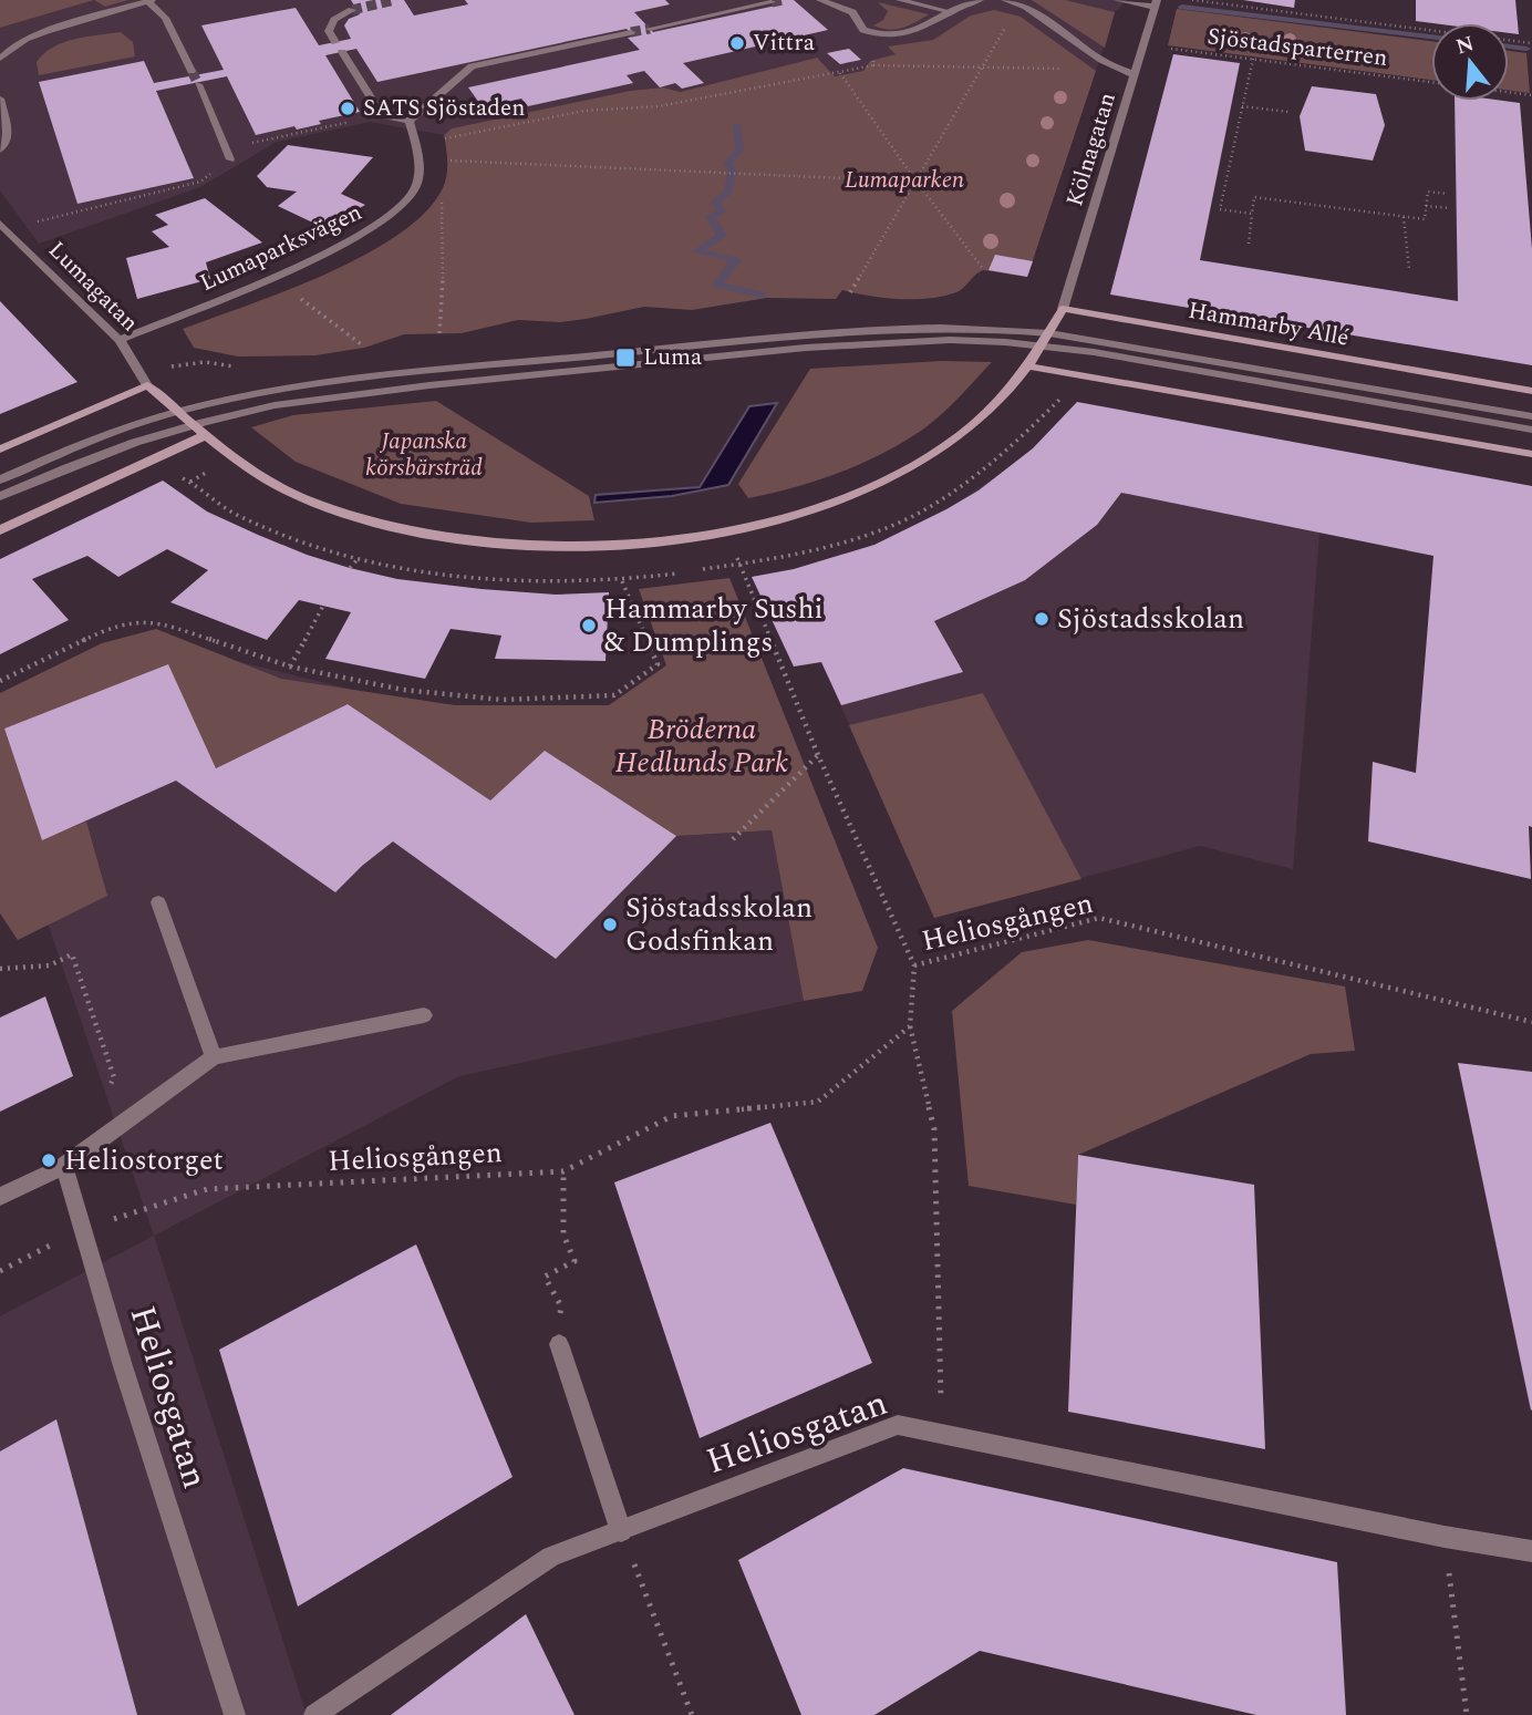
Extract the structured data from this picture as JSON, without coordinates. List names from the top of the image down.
{
  "streets": {
    "street": [
      "Kölnagatan",
      "Lumaparksvägen",
      "Lumagatan",
      "Hammarby Allé",
      "Heliosgatan"
    ],
    "path": ["Sjöstadsparterren", "Heliosgången"]
  },
  "crossings": [
    ["Sjöstadsparterren", "Kölnagatan"],
    ["Kölnagatan", "Hammarby Allé"],
    ["Lumaparksvägen", "Lumagatan"]
  ],
  "parks": ["Lumaparken", "Japanska körsbärsträd", "Bröderna Hedlunds Park"],
  "places": {
    "other": [
      "Vittra",
      "SATS Sjöstaden",
      "Sjöstadsskolan",
      "Hammarby Sushi & Dumplings",
      "Sjöstadsskolan Godsfinkan",
      "Heliostorget"
    ],
    "transit": ["Luma"]
  },
  "north": "top"
}
